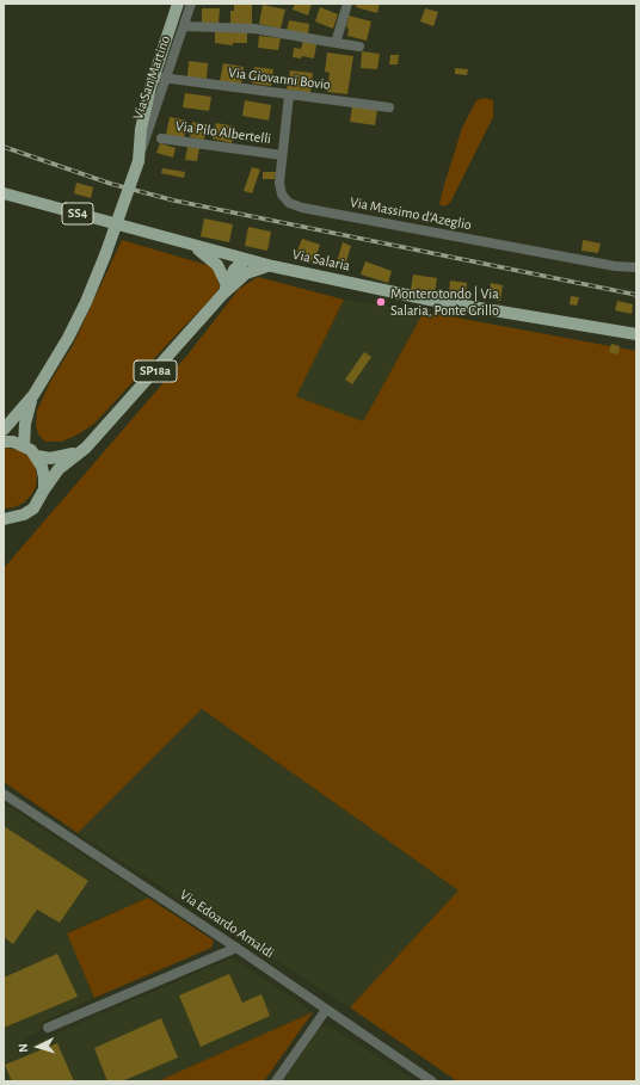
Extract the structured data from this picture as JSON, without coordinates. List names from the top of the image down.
{
  "streets": {
    "main road": ["SS4", "Via Salaria", "SP18a"],
    "street": [
      "Via San Martino",
      "Via Giovanni Bovio",
      "Via Pilo Albertelli",
      "Via Massimo d'Azeglio",
      "Via Edoardo Amaldi"
    ]
  },
  "crossings": [
    ["Via San Martino", "Via Giovanni Bovio"],
    ["Via Giovanni Bovio", "Via Massimo d'Azeglio"],
    ["Via Pilo Albertelli", "Via Massimo d'Azeglio"]
  ],
  "places": ["Monterotondo | Via Salaria, Ponte Grillo"],
  "north": "left"
}
